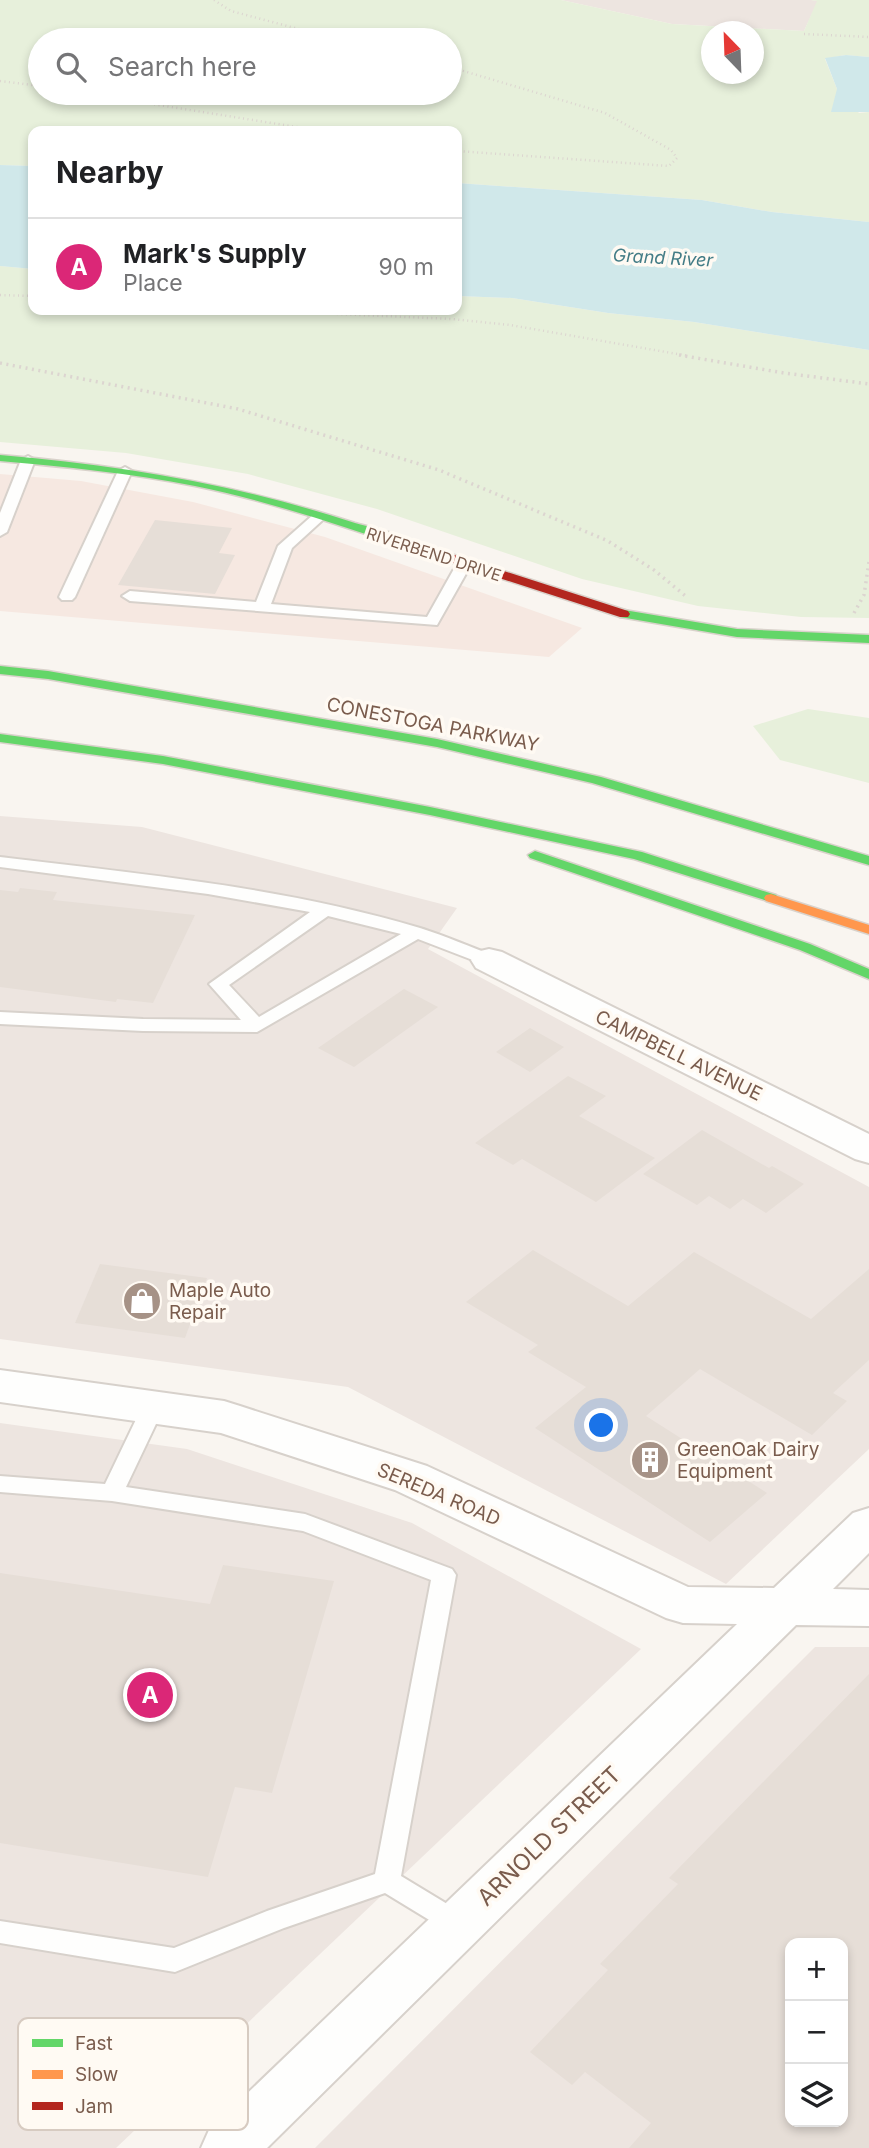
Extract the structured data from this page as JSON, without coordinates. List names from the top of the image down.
{
  "streets": {
    "main road": ["RIVERBEND DRIVE", "CONESTOGA PARKWAY"],
    "street": ["CAMPBELL AVENUE", "SEREDA ROAD", "ARNOLD STREET"]
  },
  "crossings": [
    ["SEREDA ROAD", "ARNOLD STREET"]
  ],
  "water": ["Grand River"],
  "places": {
    "shop": ["Maple Auto Repair"],
    "building": ["GreenOak Dairy Equipment"]
  },
  "legend": ["Fast", "Slow", "Jam"],
  "north": "top left",
  "page": {
    "search": "Search here",
    "heading": "Nearby",
    "list": [
      {
        "mark": "A",
        "name": "Mark's Supply",
        "note": "Place",
        "value": "90 m"
      }
    ],
    "pins": "A",
    "map_buttons": ["+", "−"]
  }
}
